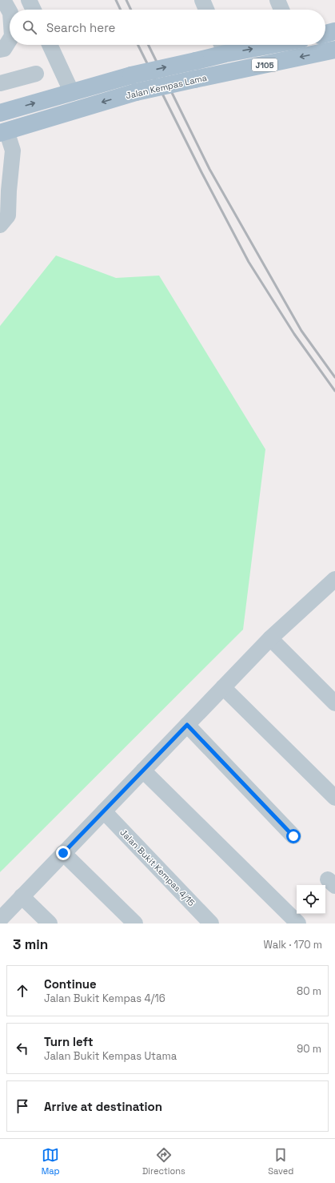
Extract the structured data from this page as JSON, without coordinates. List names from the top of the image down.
{
  "streets": {
    "main road": ["J105", "Jalan Kempas Lama"],
    "street": ["Jalan Bukit Kempas 4/15"]
  },
  "page": {
    "search": "Search here",
    "heading": ["3 min", "Walk · 170 m"],
    "list": [
      ["Continue", "Jalan Bukit Kempas 4/16", "80 m"],
      ["Turn left", "Jalan Bukit Kempas Utama", "90 m"],
      "Arrive at destination"
    ],
    "nav": ["Map", "Directions", "Saved"]
  }
}
